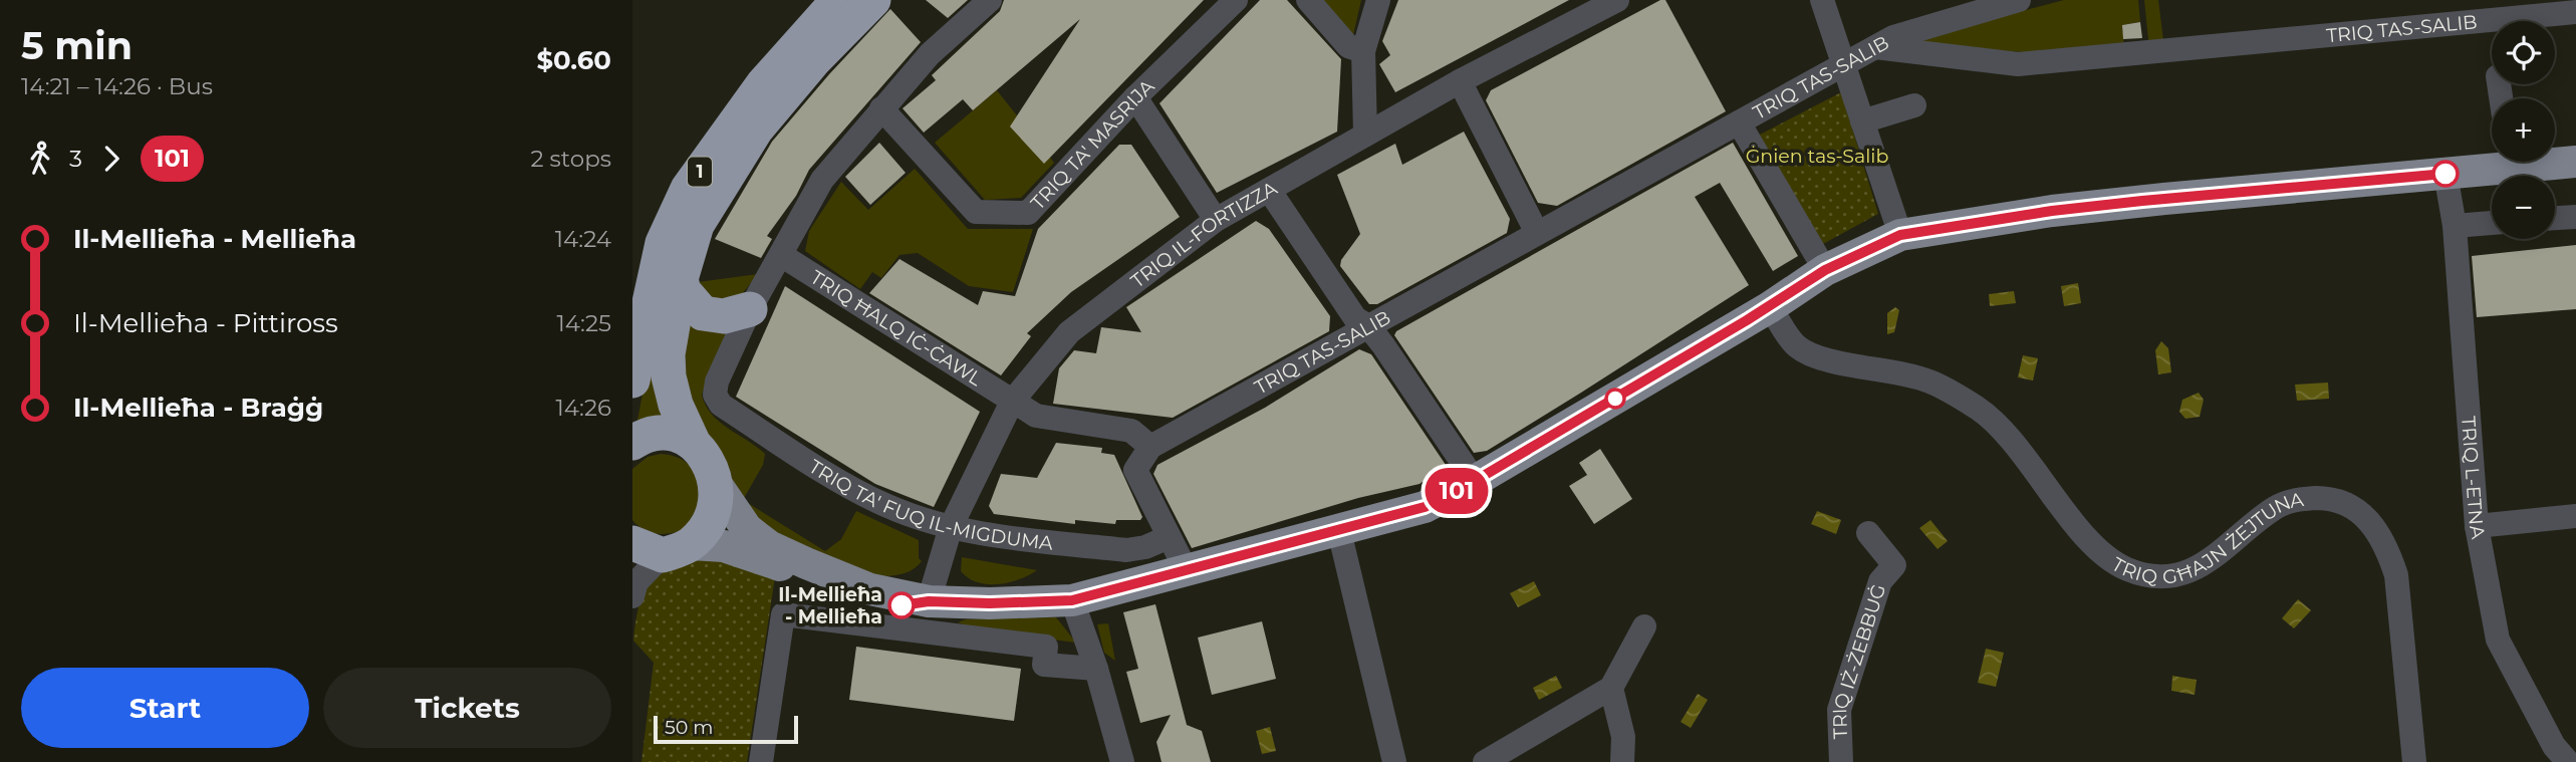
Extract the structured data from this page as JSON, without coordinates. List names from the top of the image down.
{
  "streets": {
    "highway": ["1"],
    "street": [
      "TRIQ TAS-SALIB",
      "TRIQ TA' MASRIJA",
      "TRIQ IL-FORTIZZA",
      "TRIQ ĦALQ IĊ-ĊAWL",
      "TRIQ L-ETNA",
      "TRIQ TA' FUQ IL-MIGDUMA",
      "TRIQ GĦAJN ŻEJTUNA",
      "TRIQ IŻ-ŻEBBUĠ"
    ]
  },
  "crossings": [
    ["TRIQ TAS-SALIB", "TRIQ ĦALQ IĊ-ĊAWL"],
    ["TRIQ IL-FORTIZZA", "TRIQ ĦALQ IĊ-ĊAWL"],
    ["TRIQ IL-FORTIZZA", "TRIQ TA' FUQ IL-MIGDUMA"]
  ],
  "parks": ["Ġnien tas-Salib"],
  "places": ["Il-Mellieħa - Mellieħa"],
  "lines": ["bus line 101"],
  "scale_bar": "50 m",
  "page": {
    "heading": ["5 min", "14:21 – 14:26 · Bus", "$0.60"],
    "on_map": "101",
    "map_buttons": ["+", "−"],
    "legs": ["3", "101", "2 stops"],
    "list": [
      {
        "name": "Il-Mellieħa - Mellieħa",
        "value": "14:24"
      },
      {
        "name": "Il-Mellieħa - Pittiross",
        "value": "14:25"
      },
      {
        "name": "Il-Mellieħa - Braġġ",
        "value": "14:26"
      }
    ],
    "buttons": ["Start", "Tickets"],
    "scale": "50 m"
  }
}
